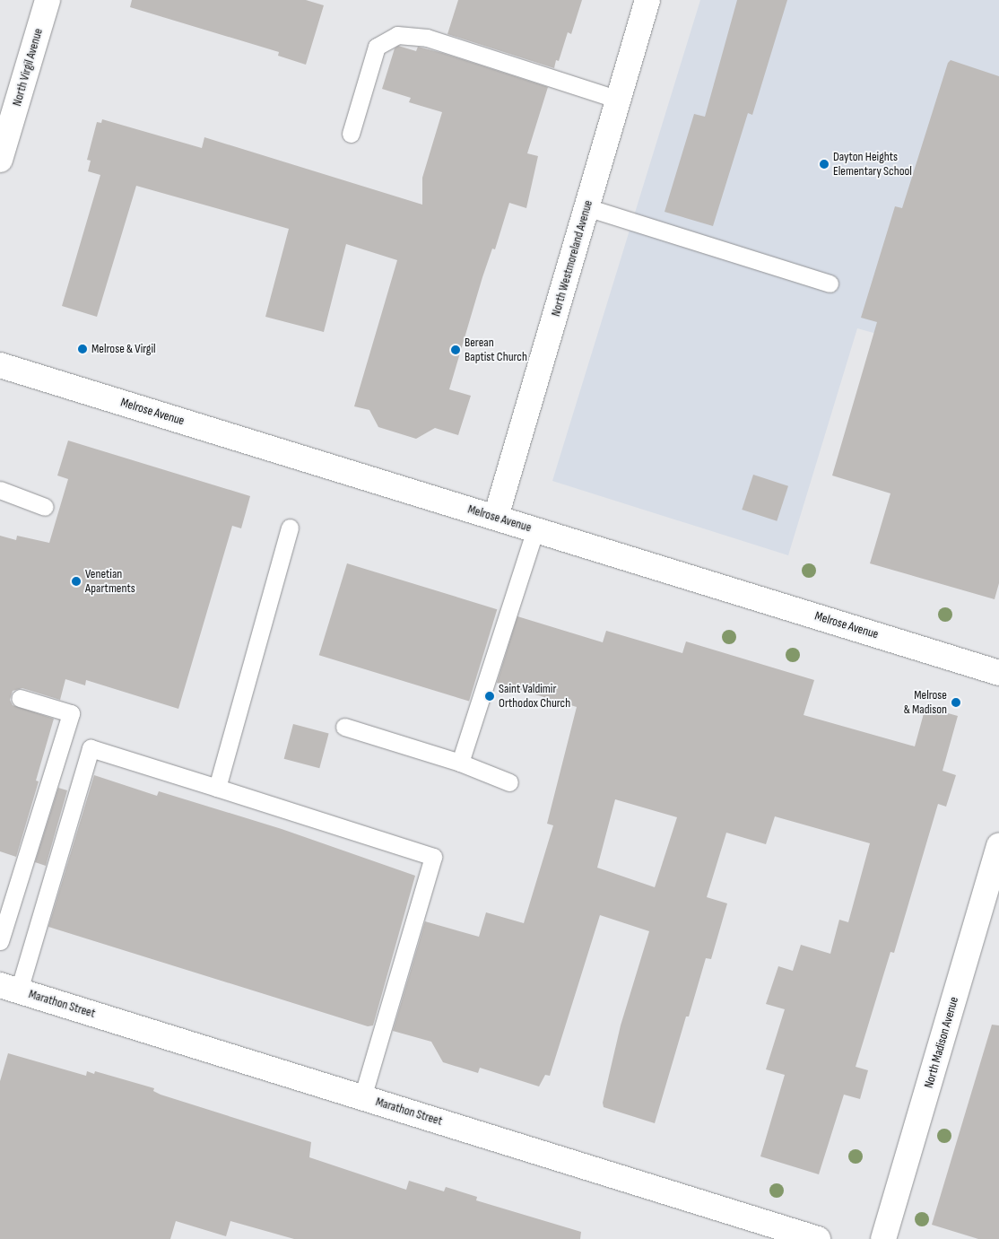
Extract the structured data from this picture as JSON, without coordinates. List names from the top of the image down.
{
  "streets": {
    "street": [
      "North Virgil Avenue",
      "North Westmoreland Avenue",
      "Melrose Avenue",
      "Marathon Street",
      "North Madison Avenue"
    ]
  },
  "crossings": [
    ["North Westmoreland Avenue", "Melrose Avenue"]
  ],
  "places": [
    "Dayton Heights Elementary School",
    "Melrose & Virgil",
    "Berean Baptist Church",
    "Venetian Apartments",
    "Saint Valdimir Orthodox Church",
    "Melrose & Madison"
  ]
}
